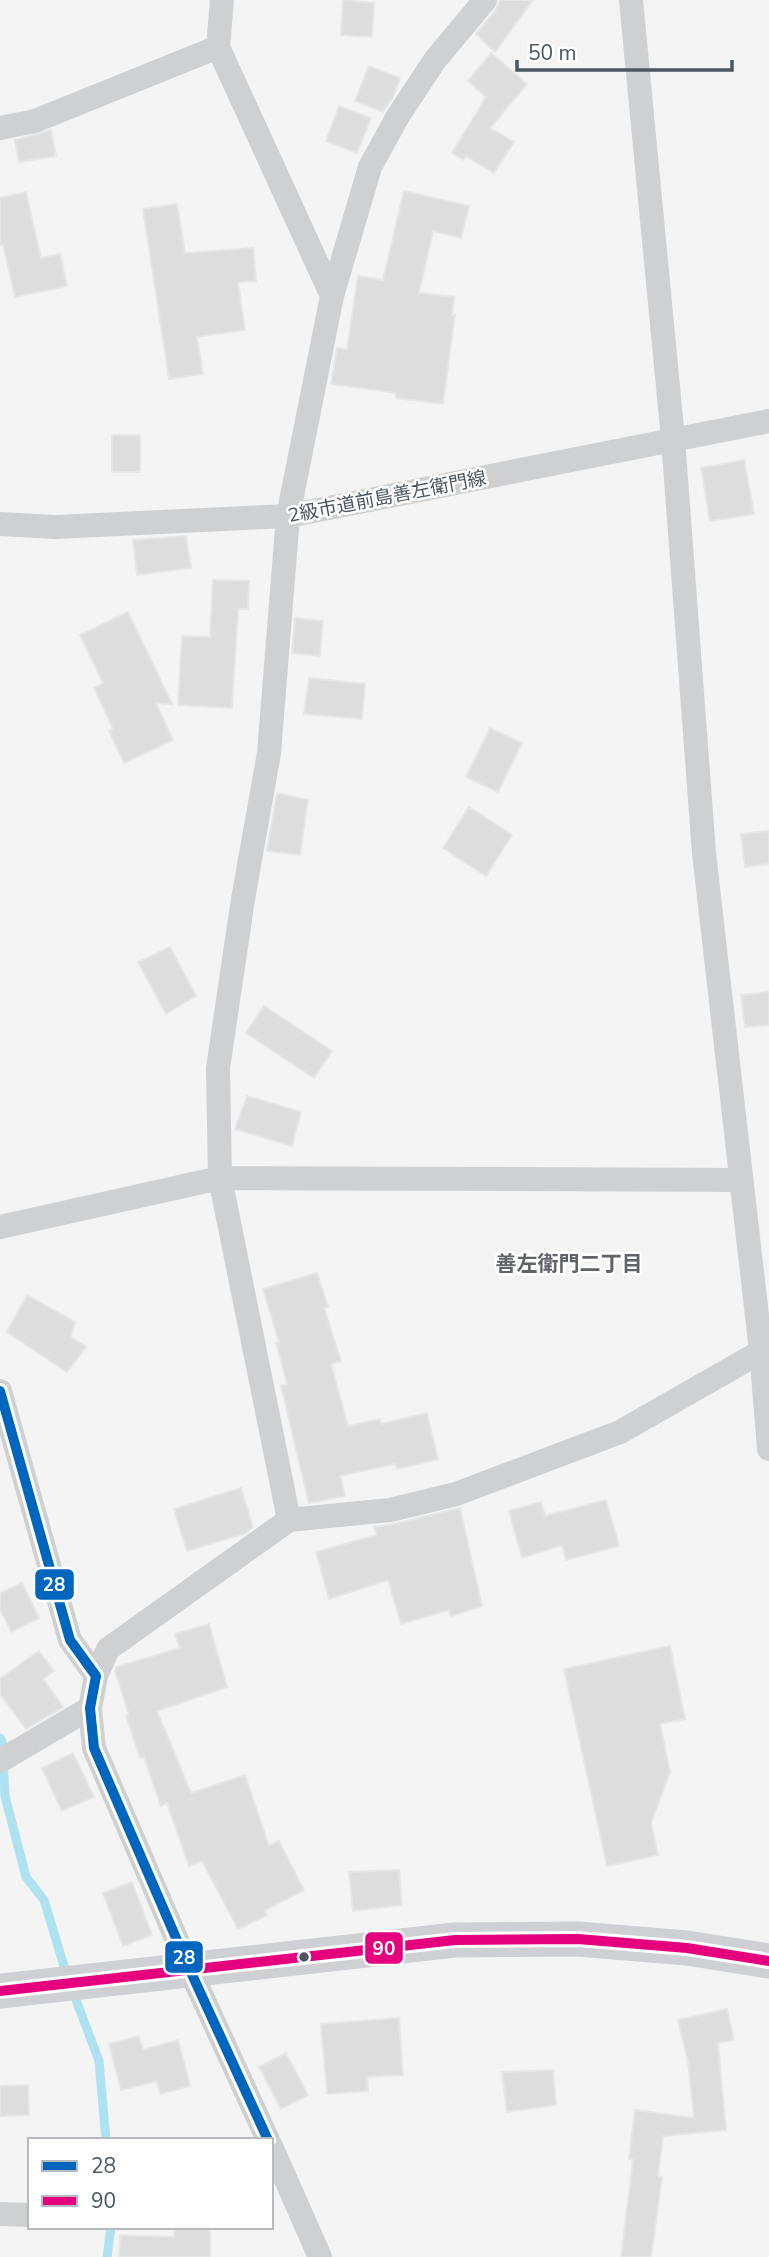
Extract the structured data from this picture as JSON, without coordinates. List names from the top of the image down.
{
  "streets": {
    "street": ["2級市道前島善左衛門線"]
  },
  "districts": ["善左衛門二丁目"],
  "lines": ["transit line 28", "transit line 90"],
  "legend": ["28", "90"],
  "scale_bar": "50 m"
}
